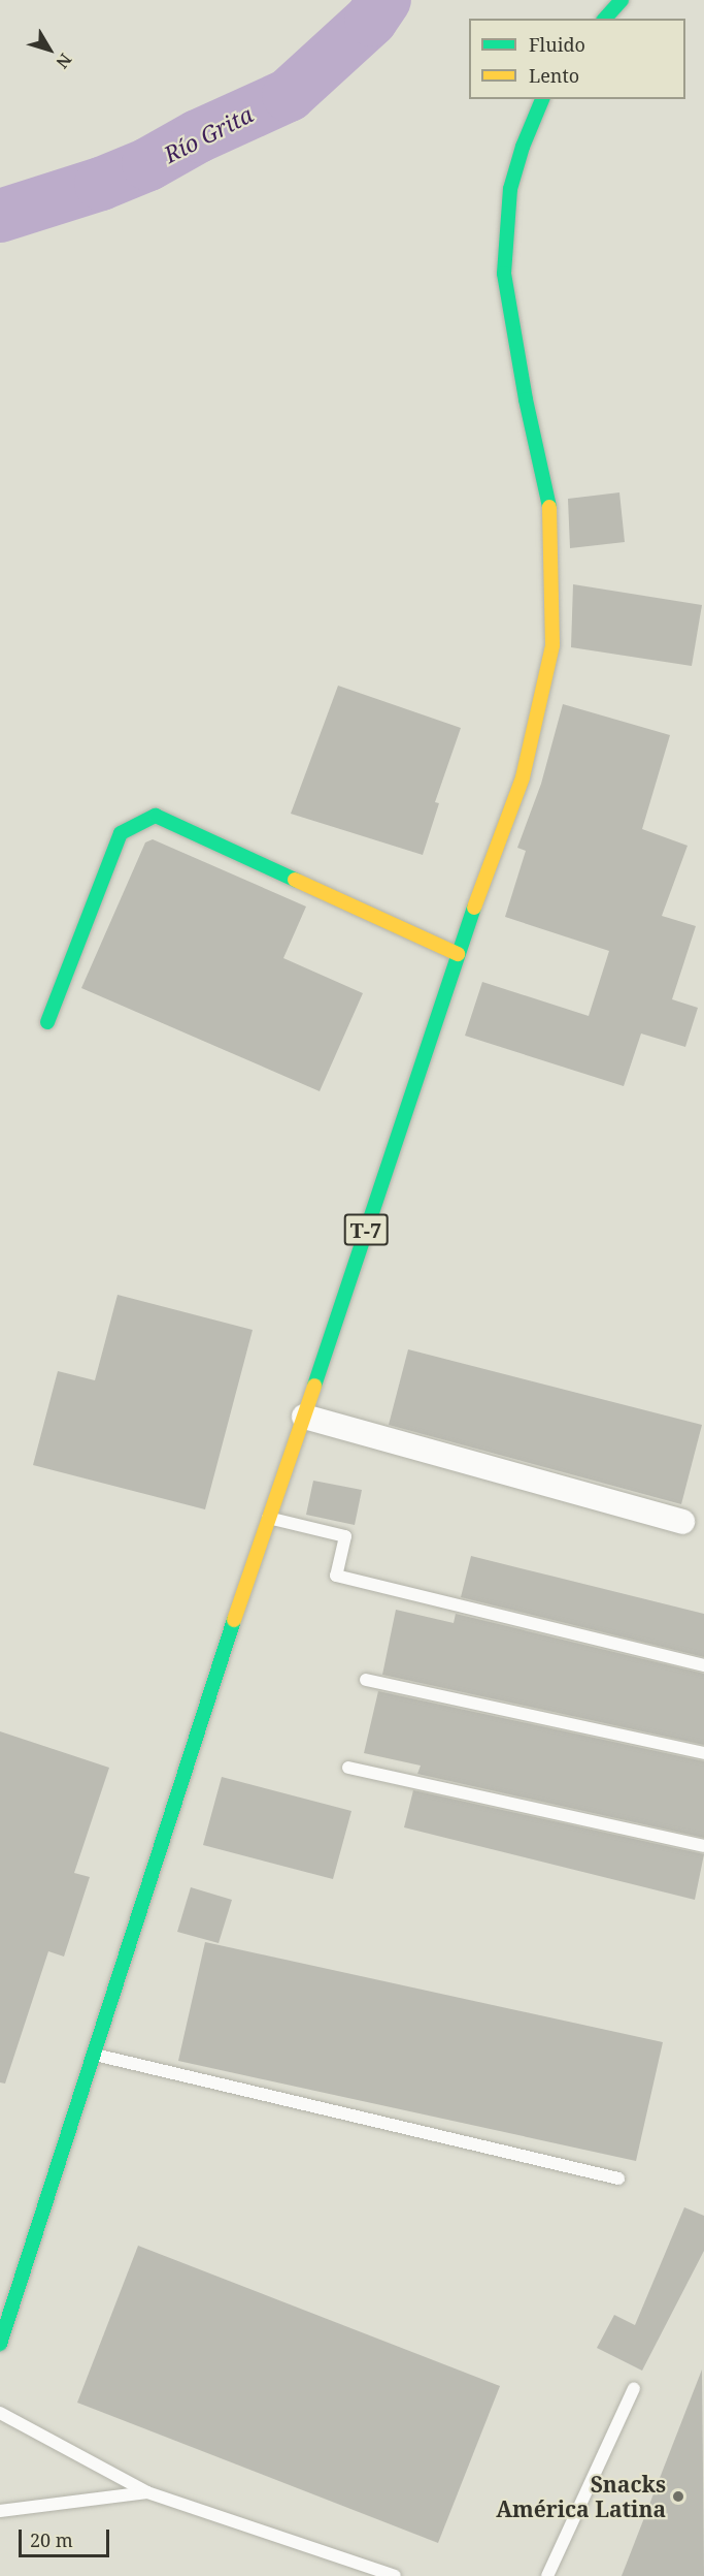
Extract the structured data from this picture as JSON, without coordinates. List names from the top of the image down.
{
  "streets": {
    "main road": ["T-7"]
  },
  "water": ["Río Grita"],
  "places": ["Snacks América Latina"],
  "legend": ["Fluido", "Lento"],
  "scale_bar": "20 m",
  "north": "bottom right"
}
